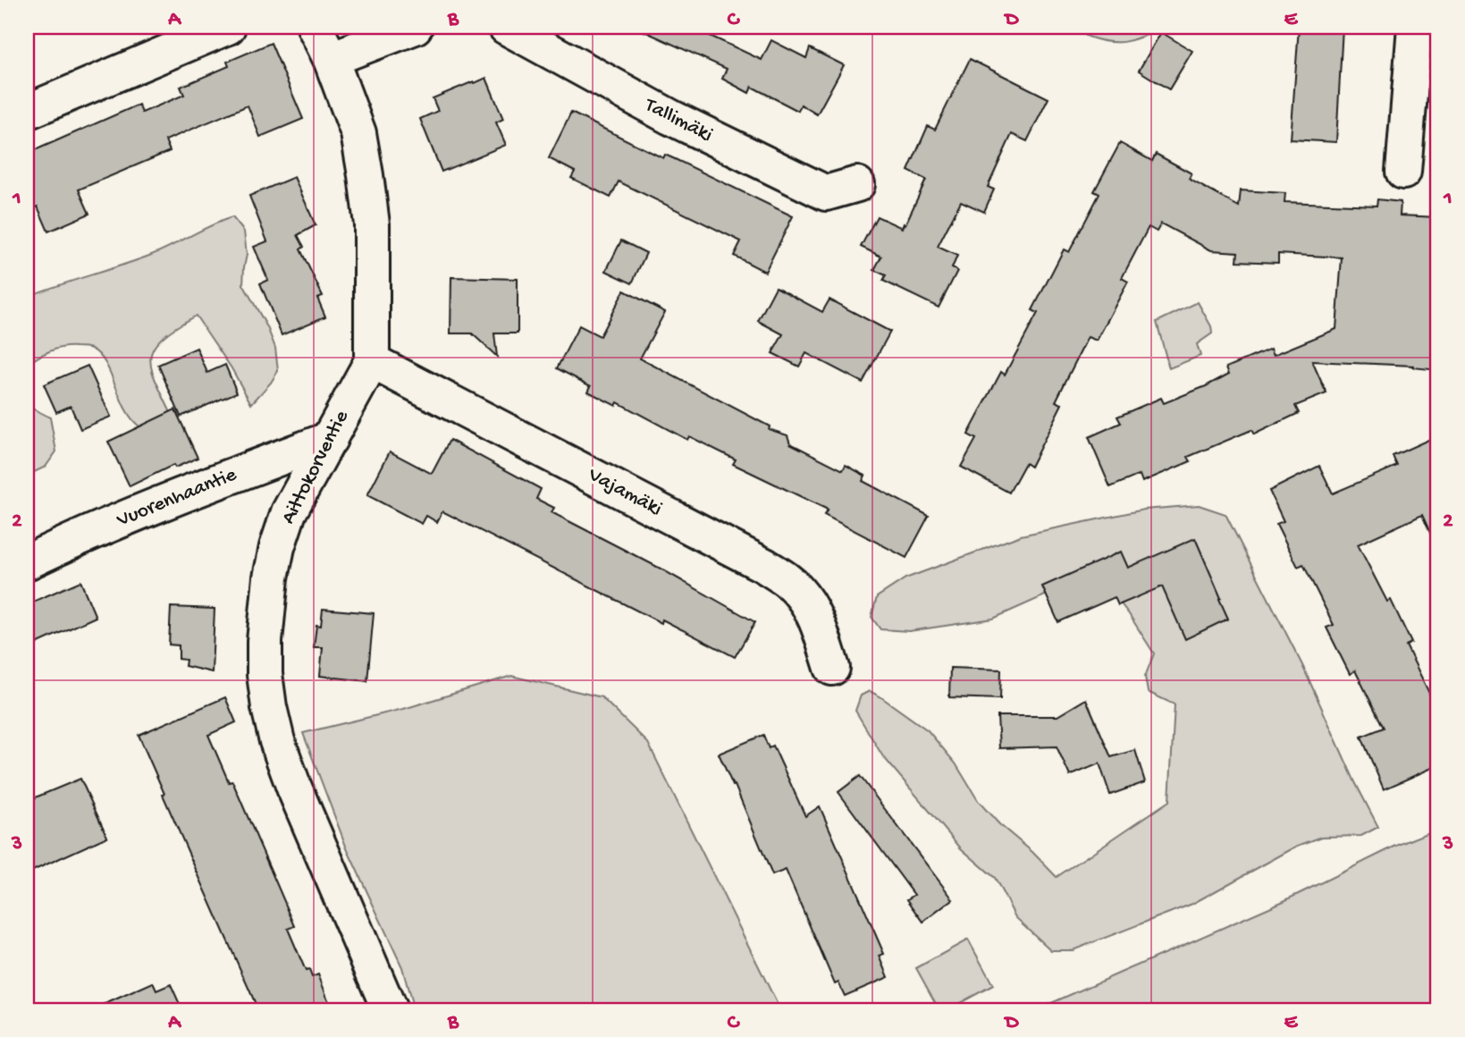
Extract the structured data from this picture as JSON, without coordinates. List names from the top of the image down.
{
  "streets": {
    "street": [
      "Tallimäki",
      "Aittokorventie",
      "Vajamäki",
      "Vuorenhaantie"
    ]
  },
  "crossings": [
    ["Aittokorventie", "Vajamäki"],
    ["Aittokorventie", "Vuorenhaantie"]
  ],
  "grid": {
    "columns": [
      "A",
      "B",
      "C",
      "D",
      "E"
    ],
    "rows": ["1", "2", "3"]
  }
}
